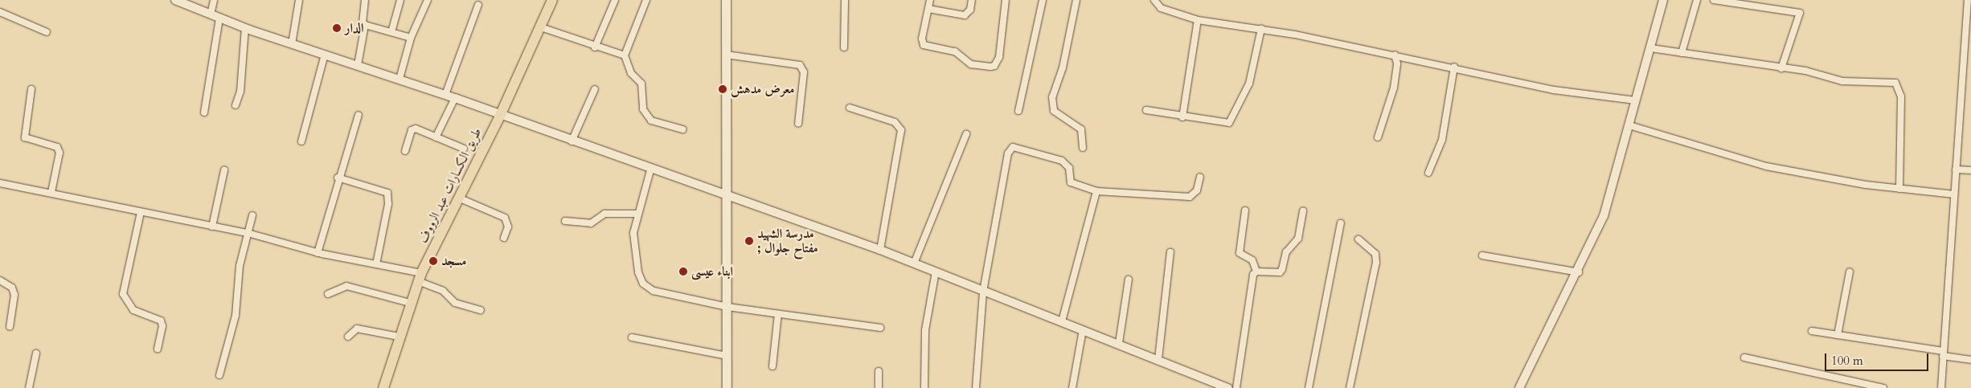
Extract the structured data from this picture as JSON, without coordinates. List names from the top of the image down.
{
  "streets": {
    "main road": ["طريق الكسارات عبد الرووف"]
  },
  "places": [
    "الدار",
    "معرض مدهش",
    "مدرسة الشهيد ; مفتاح جلوال",
    "مسجد",
    "ابناء عيسى"
  ],
  "scale_bar": "100 m"
}
